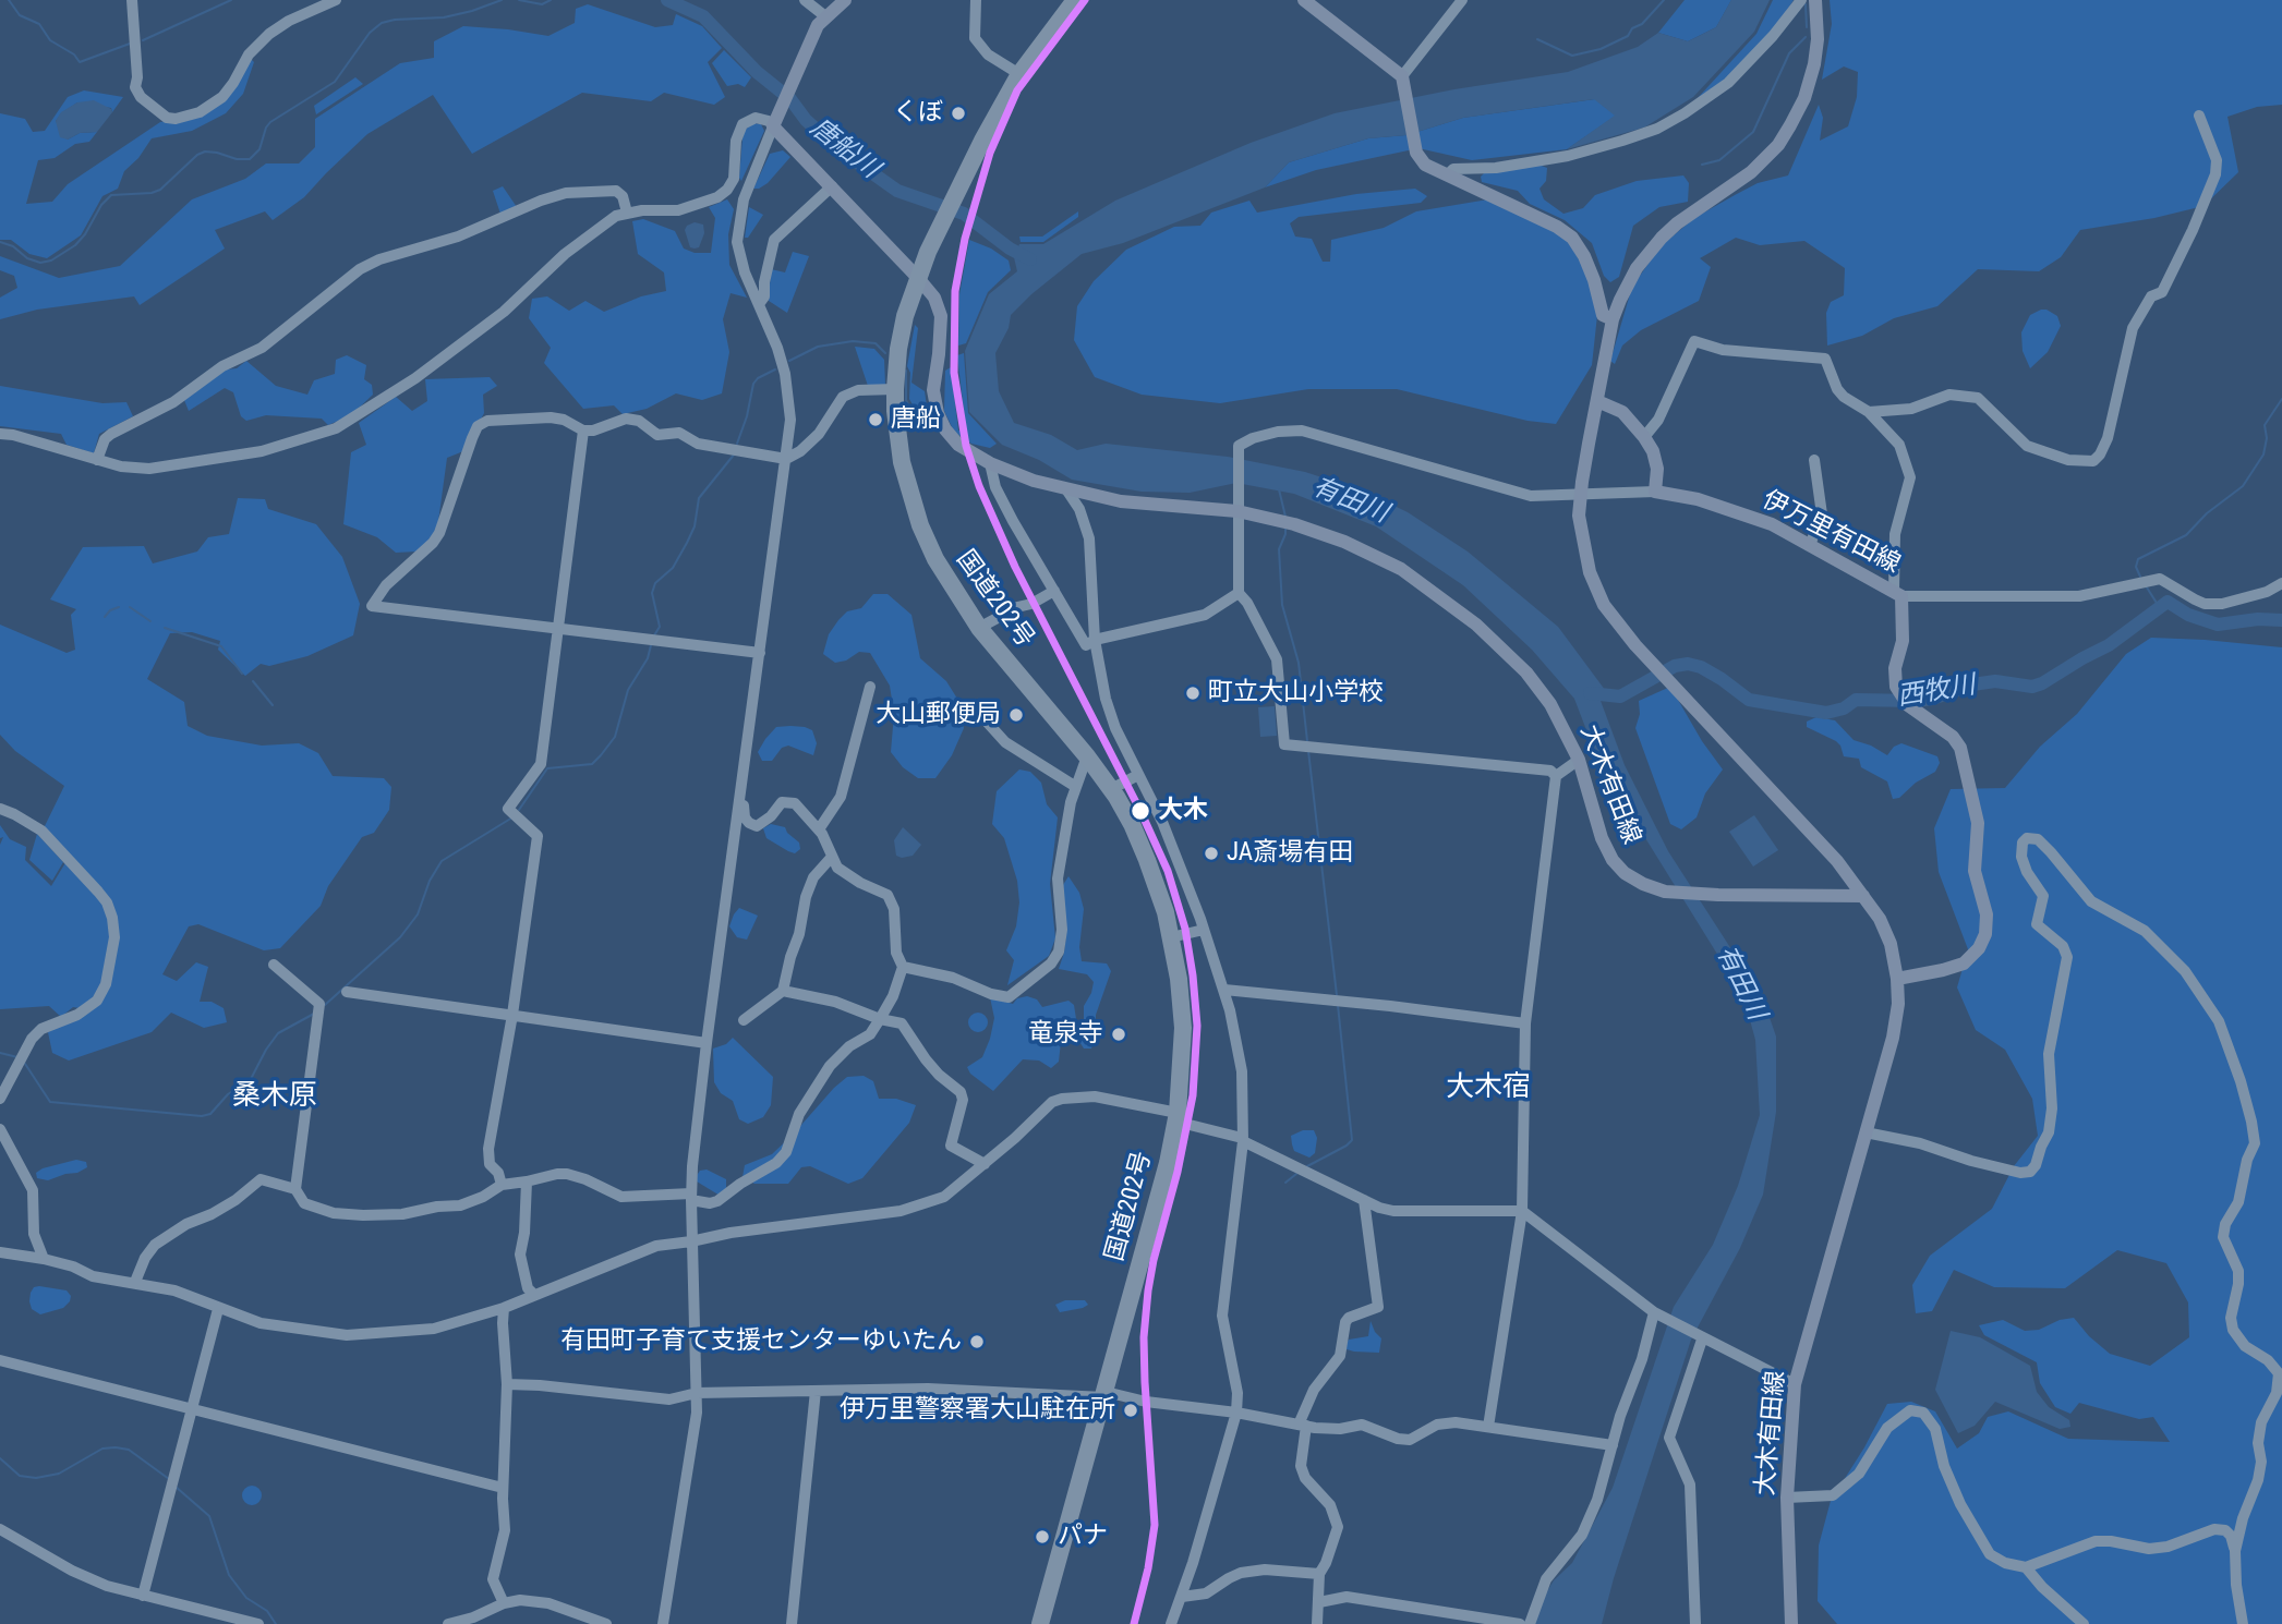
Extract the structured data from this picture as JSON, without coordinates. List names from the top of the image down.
{
  "streets": {
    "highway": ["国道202号"],
    "main road": ["伊万里有田線", "大木有田線"]
  },
  "crossings": [
    ["伊万里有田線", "大木有田線"],
    ["国道202号", "大木有田線"]
  ],
  "districts": ["大木宿", "桑木原"],
  "water": ["唐船川", "有田川", "西牧川"],
  "places": [
    "くぼ",
    "唐船",
    "町立大山小学校",
    "大山郵便局",
    "大木",
    "JA斎場有田",
    "竜泉寺",
    "有田町子育て支援センターゆいたん",
    "伊万里警察署大山駐在所",
    "パナ"
  ]
}
